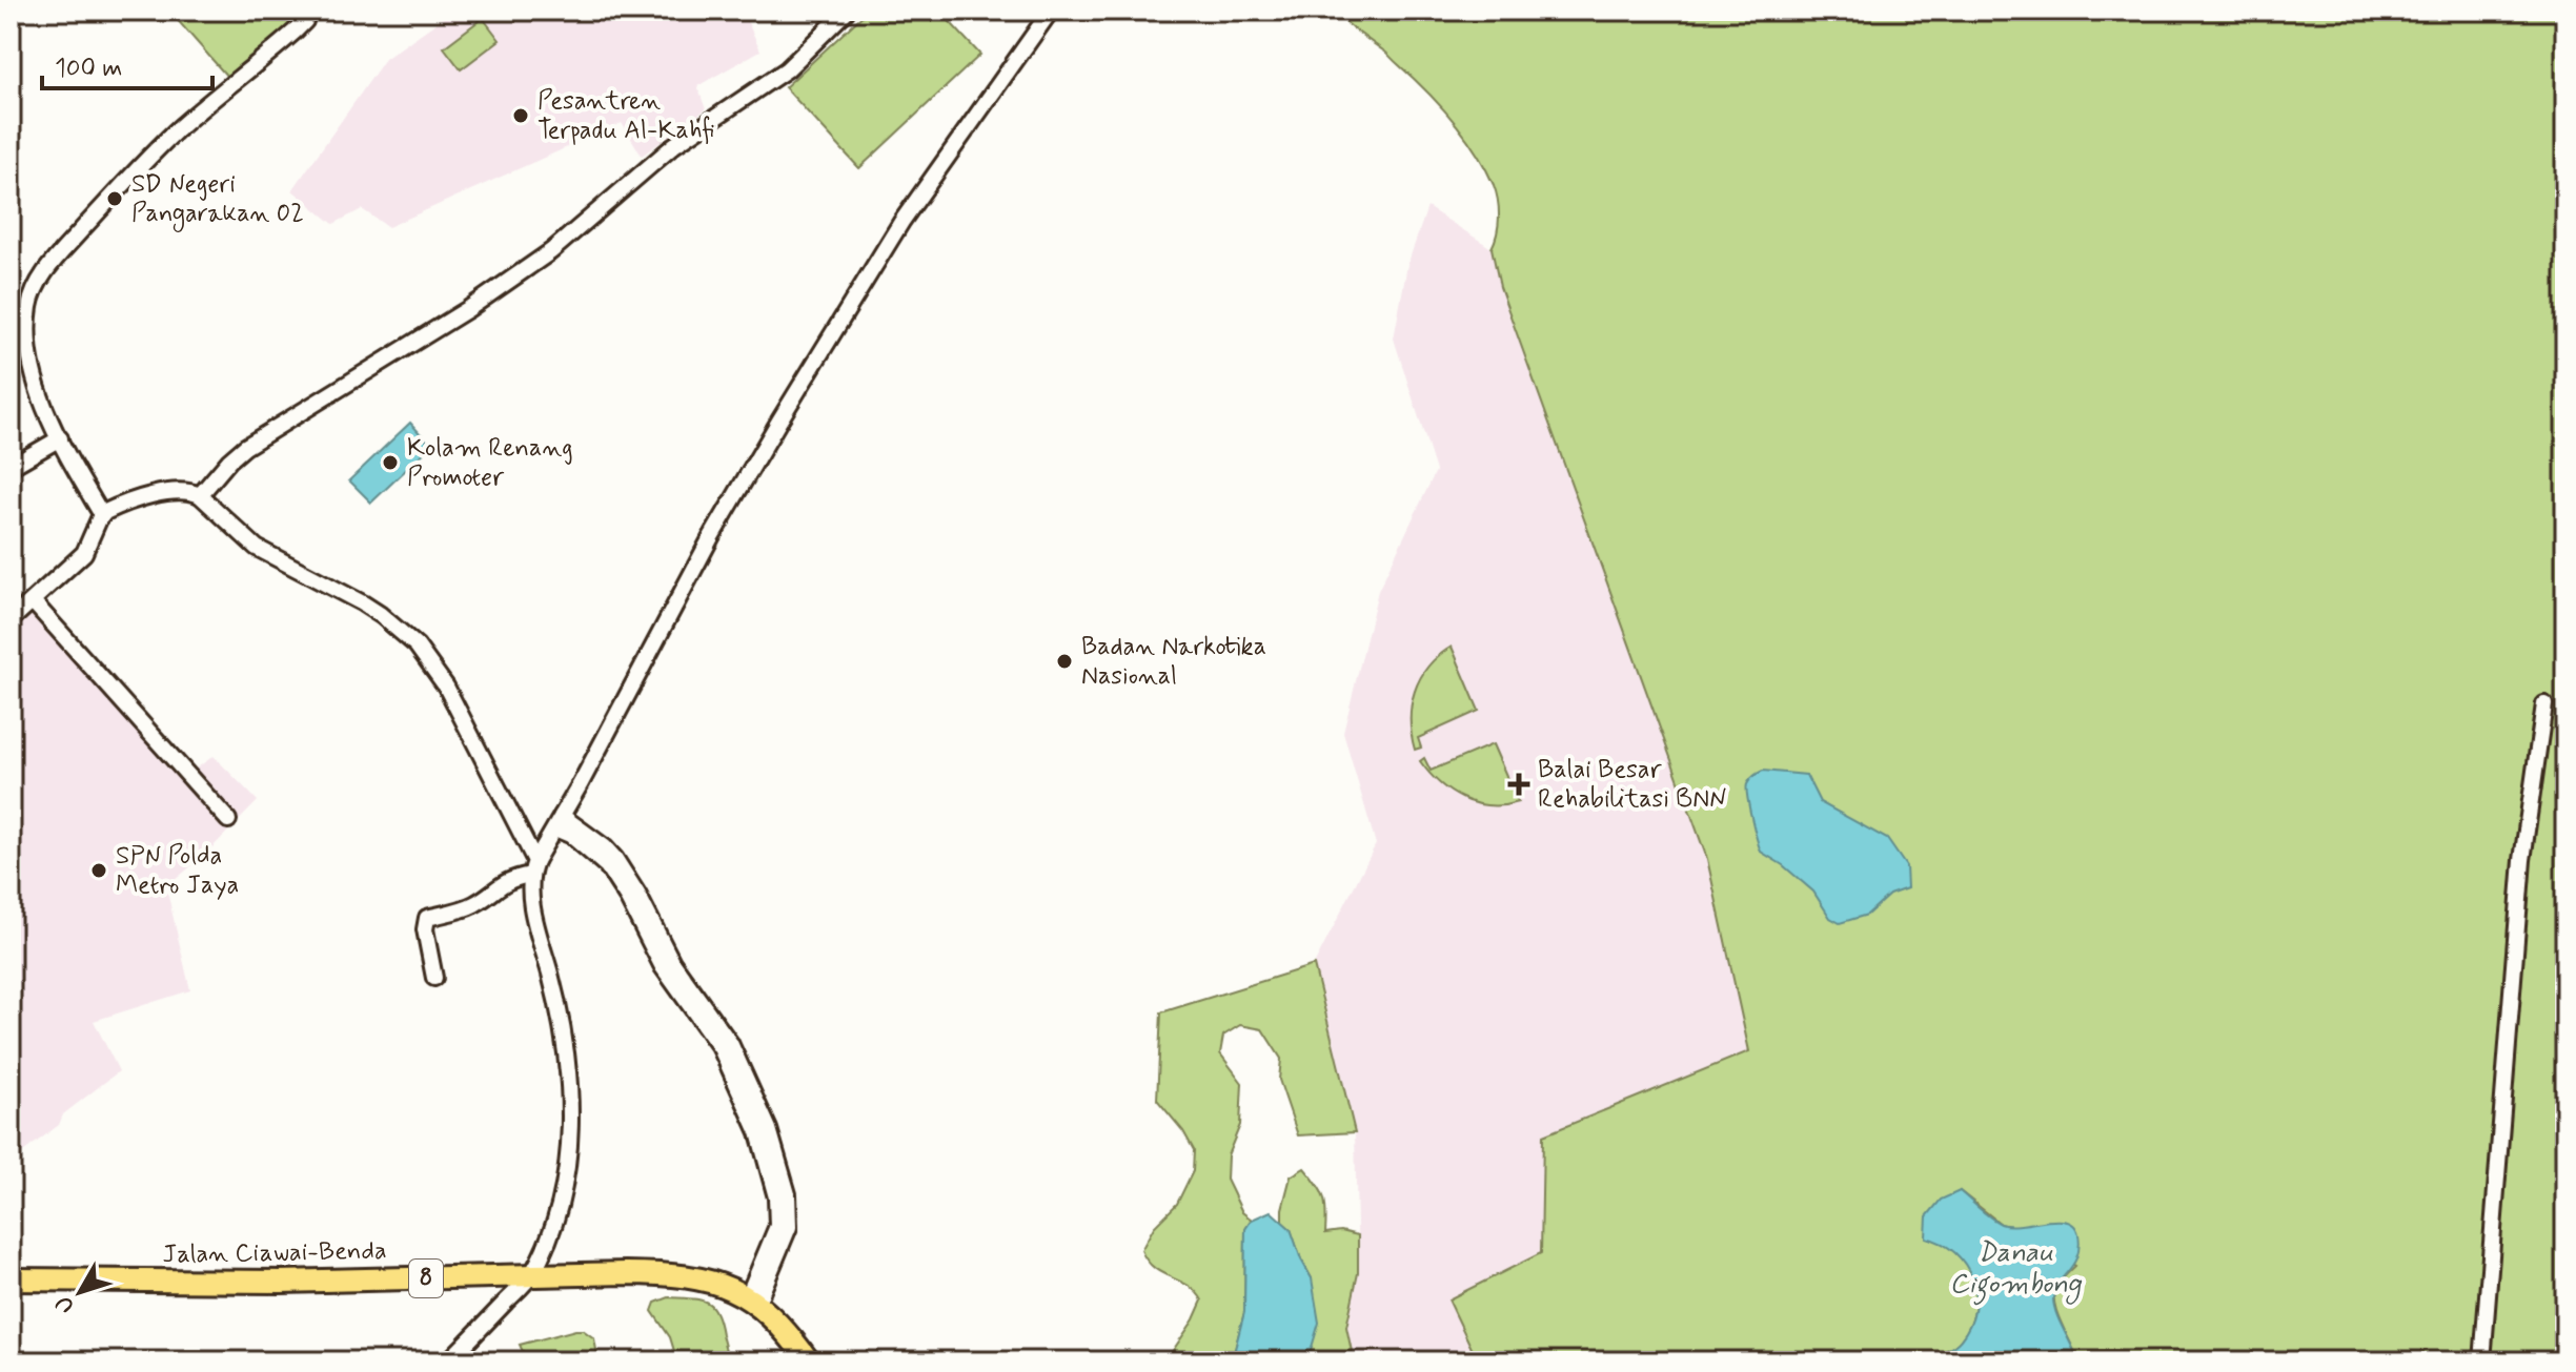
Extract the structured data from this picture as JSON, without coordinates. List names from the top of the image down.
{
  "streets": {
    "highway": ["Jalan Ciawai-Benda", "8"]
  },
  "water": ["Danau Cigombong"],
  "places": {
    "other": [
      "Pesantren Terpadu Al-Kahfi",
      "SD Negeri Pangarakan 02",
      "Kolam Renang Promoter",
      "Badan Narkotika Nasional",
      "SPN Polda Metro Jaya"
    ],
    "health": ["Balai Besar Rehabilitasi BNN"]
  },
  "scale_bar": "100 m",
  "north": "bottom left"
}
